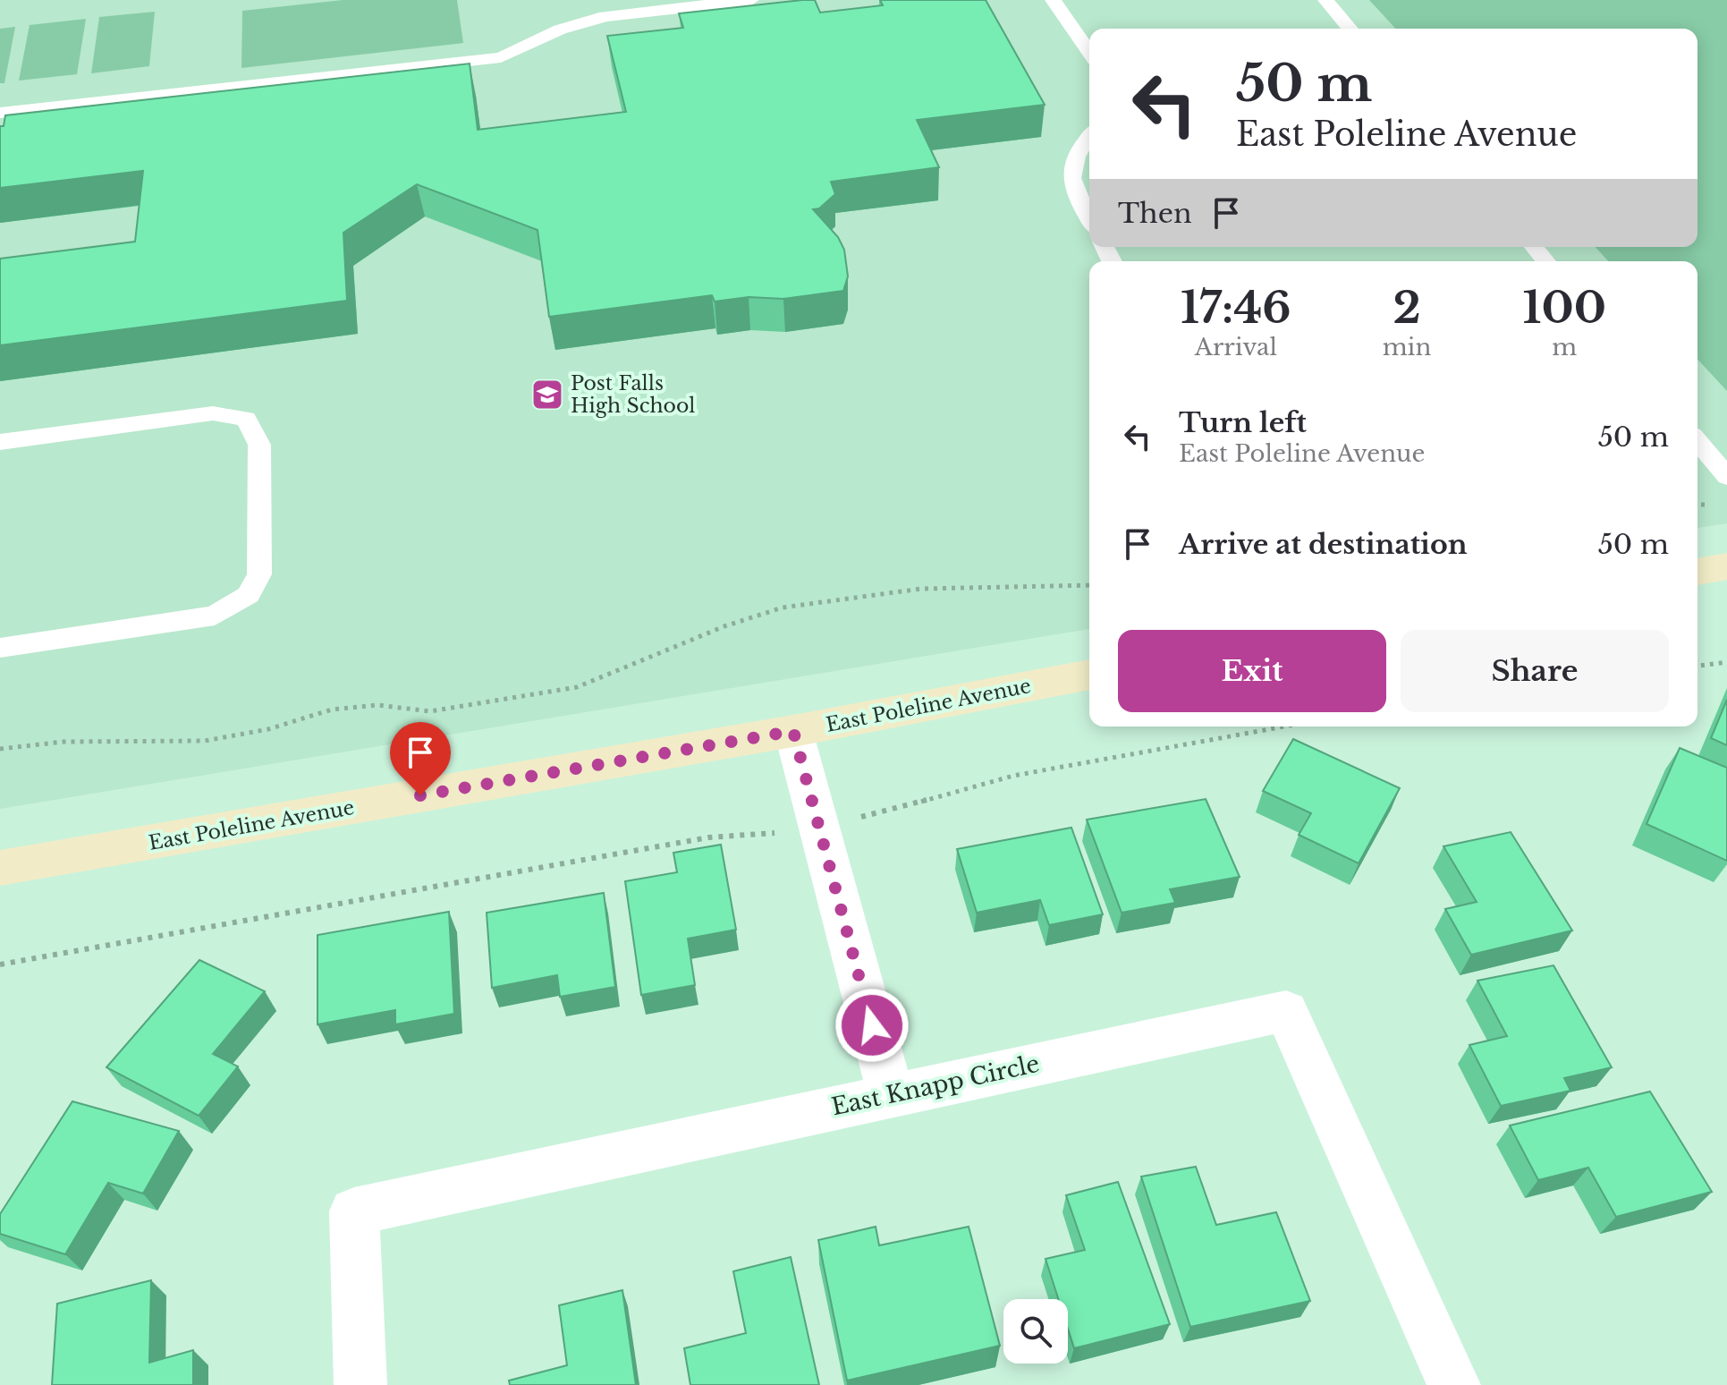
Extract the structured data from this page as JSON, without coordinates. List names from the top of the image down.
{
  "streets": {
    "main road": ["East Poleline Avenue"],
    "street": ["East Knapp Circle"]
  },
  "places": {
    "school or university": ["Post Falls High School"]
  },
  "page": {
    "turn": ["50 m", "East Poleline Avenue"],
    "then": "Then",
    "eta": [
      "17:46",
      "Arrival",
      "2",
      "min",
      "100",
      "m"
    ],
    "list": [
      {
        "name": "Turn left",
        "note": "East Poleline Avenue",
        "value": "50 m"
      },
      {
        "name": "Arrive at destination",
        "value": "50 m"
      }
    ],
    "buttons": ["Exit", "Share"]
  }
}
